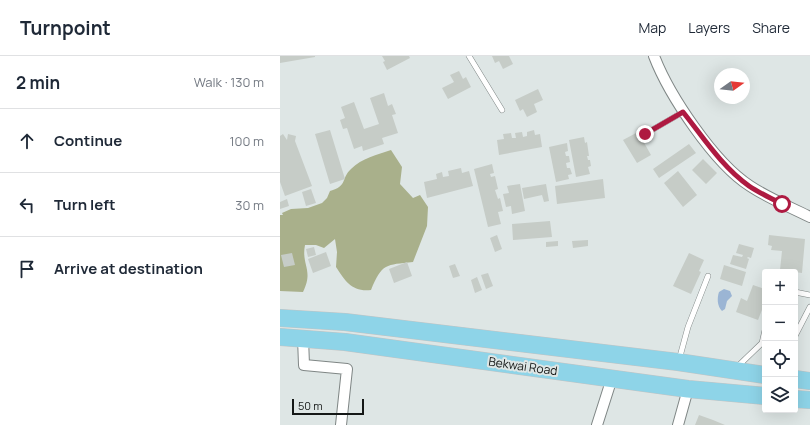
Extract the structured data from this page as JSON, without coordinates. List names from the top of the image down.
{
  "streets": {
    "highway": ["Bekwai Road"]
  },
  "scale_bar": "50 m",
  "north": "right",
  "page": {
    "header": "Turnpoint",
    "nav": ["Map", "Layers", "Share"],
    "heading": ["2 min", "Walk · 130 m"],
    "list": [
      ["Continue", "100 m"],
      ["Turn left", "30 m"],
      "Arrive at destination"
    ],
    "map_buttons": ["+", "−"],
    "scale": "50 m"
  }
}
